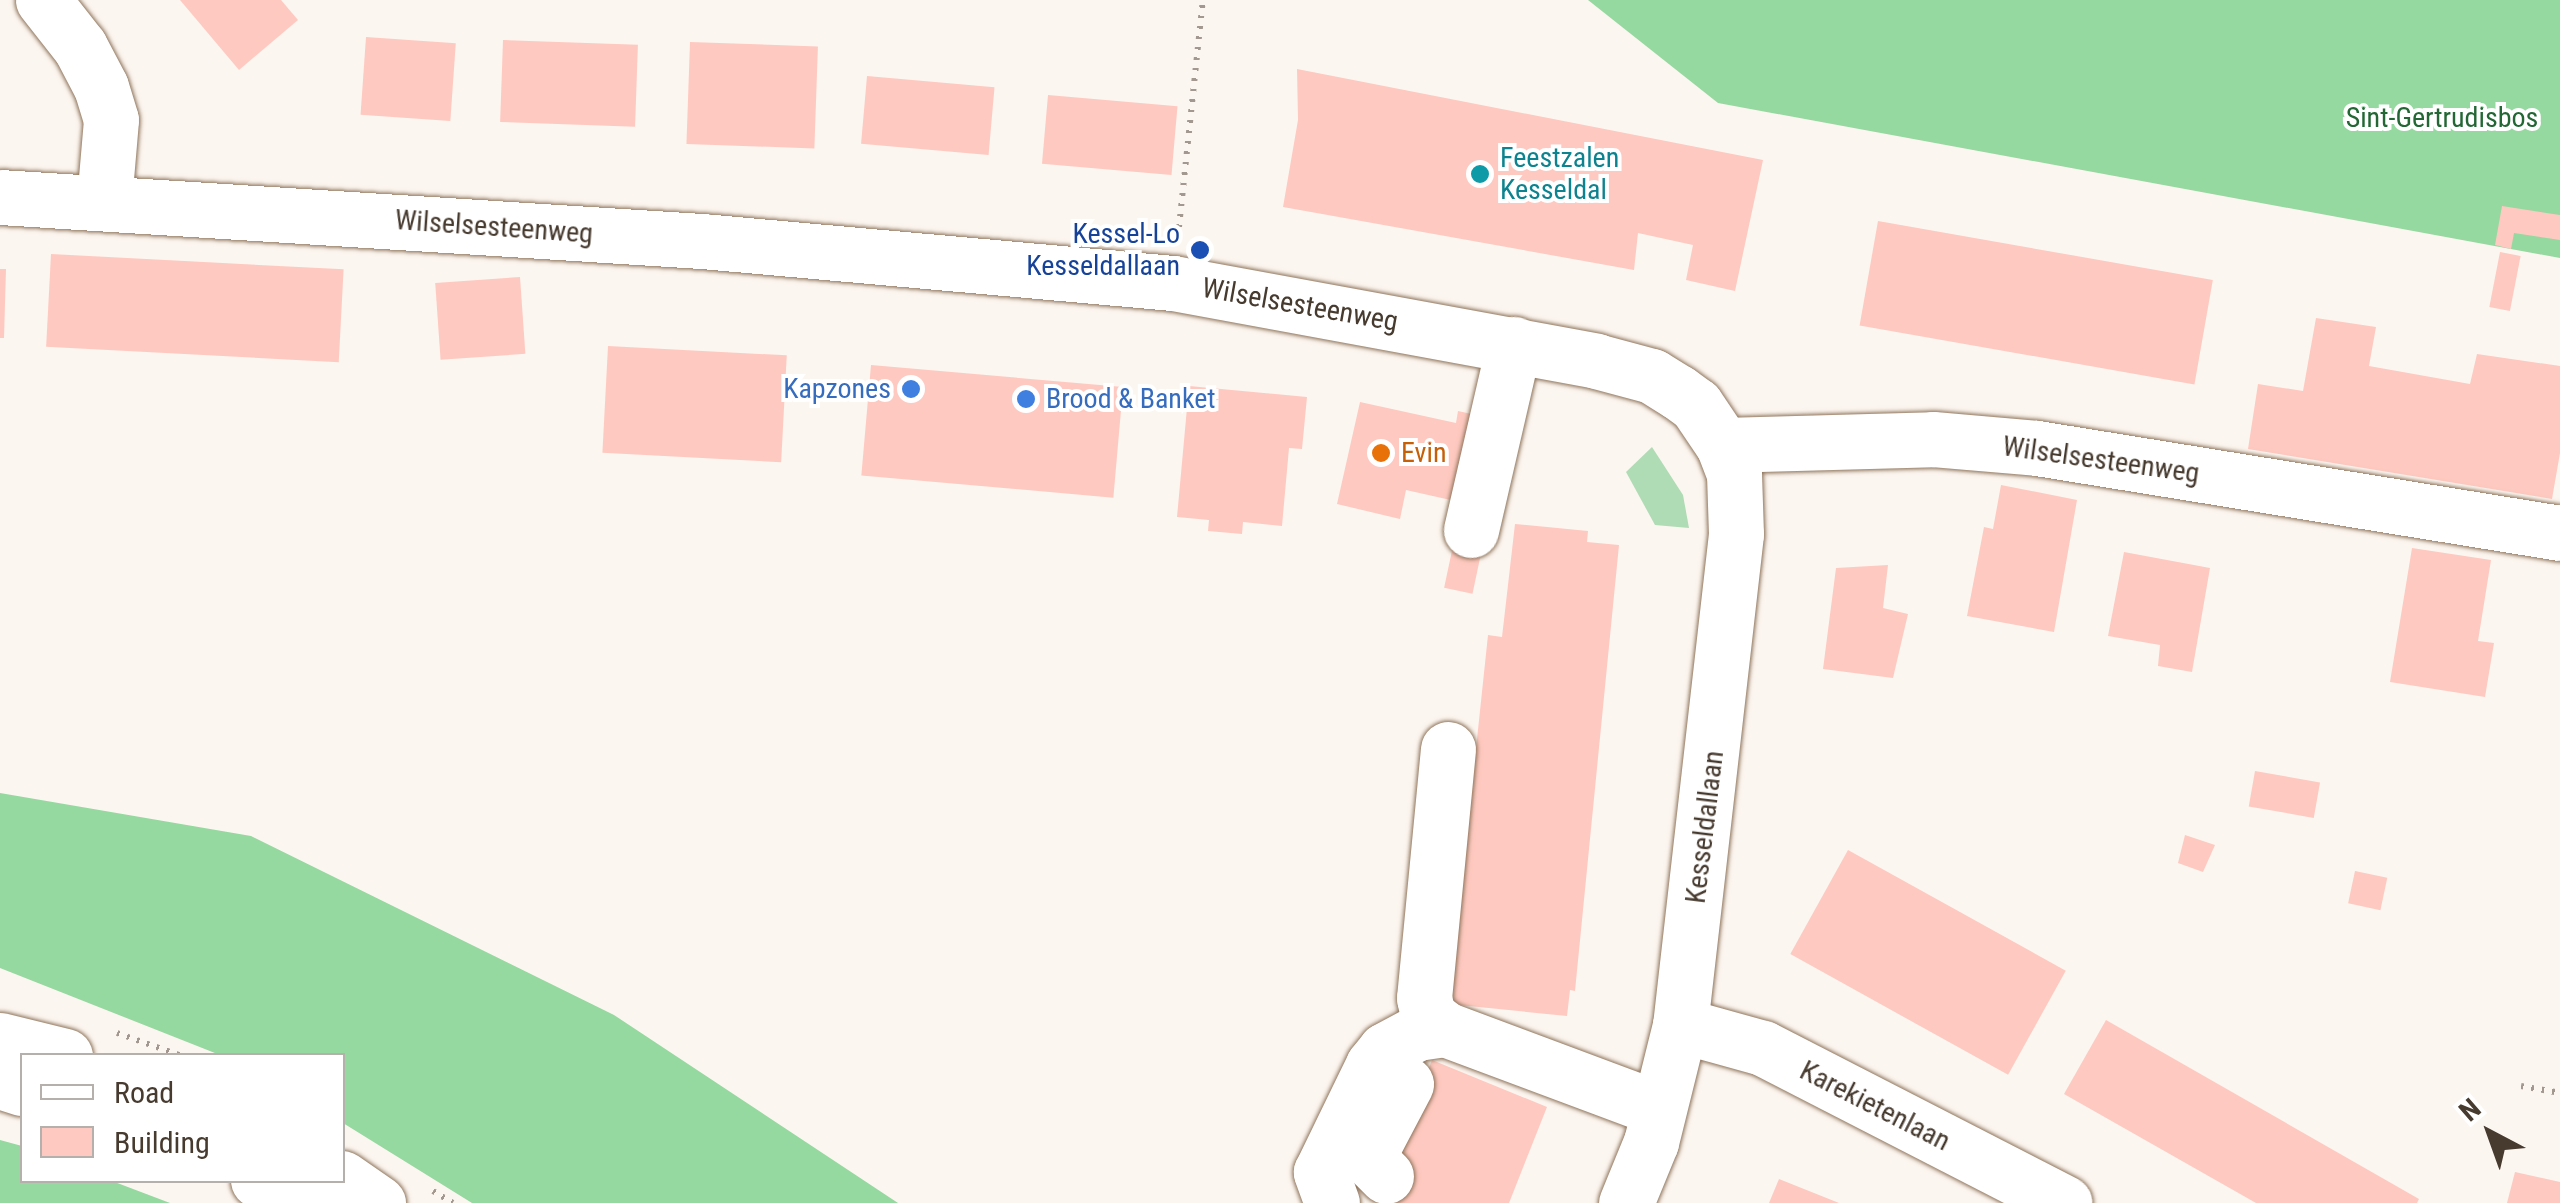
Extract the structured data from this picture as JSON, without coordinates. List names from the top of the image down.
{
  "streets": {
    "street": ["Wilselsesteenweg", "Kesseldallaan", "Karekietenlaan"]
  },
  "crossings": [
    ["Wilselsesteenweg", "Kesseldallaan"],
    ["Kesseldallaan", "Karekietenlaan"]
  ],
  "parks": ["Sint-Gertrudisbos"],
  "places": [
    "Feestzalen Kesseldal",
    "Kessel-Lo Kesseldallaan",
    "Kapzones",
    "Brood & Banket",
    "Evin"
  ],
  "legend": ["Road", "Building"],
  "north": "top left"
}
